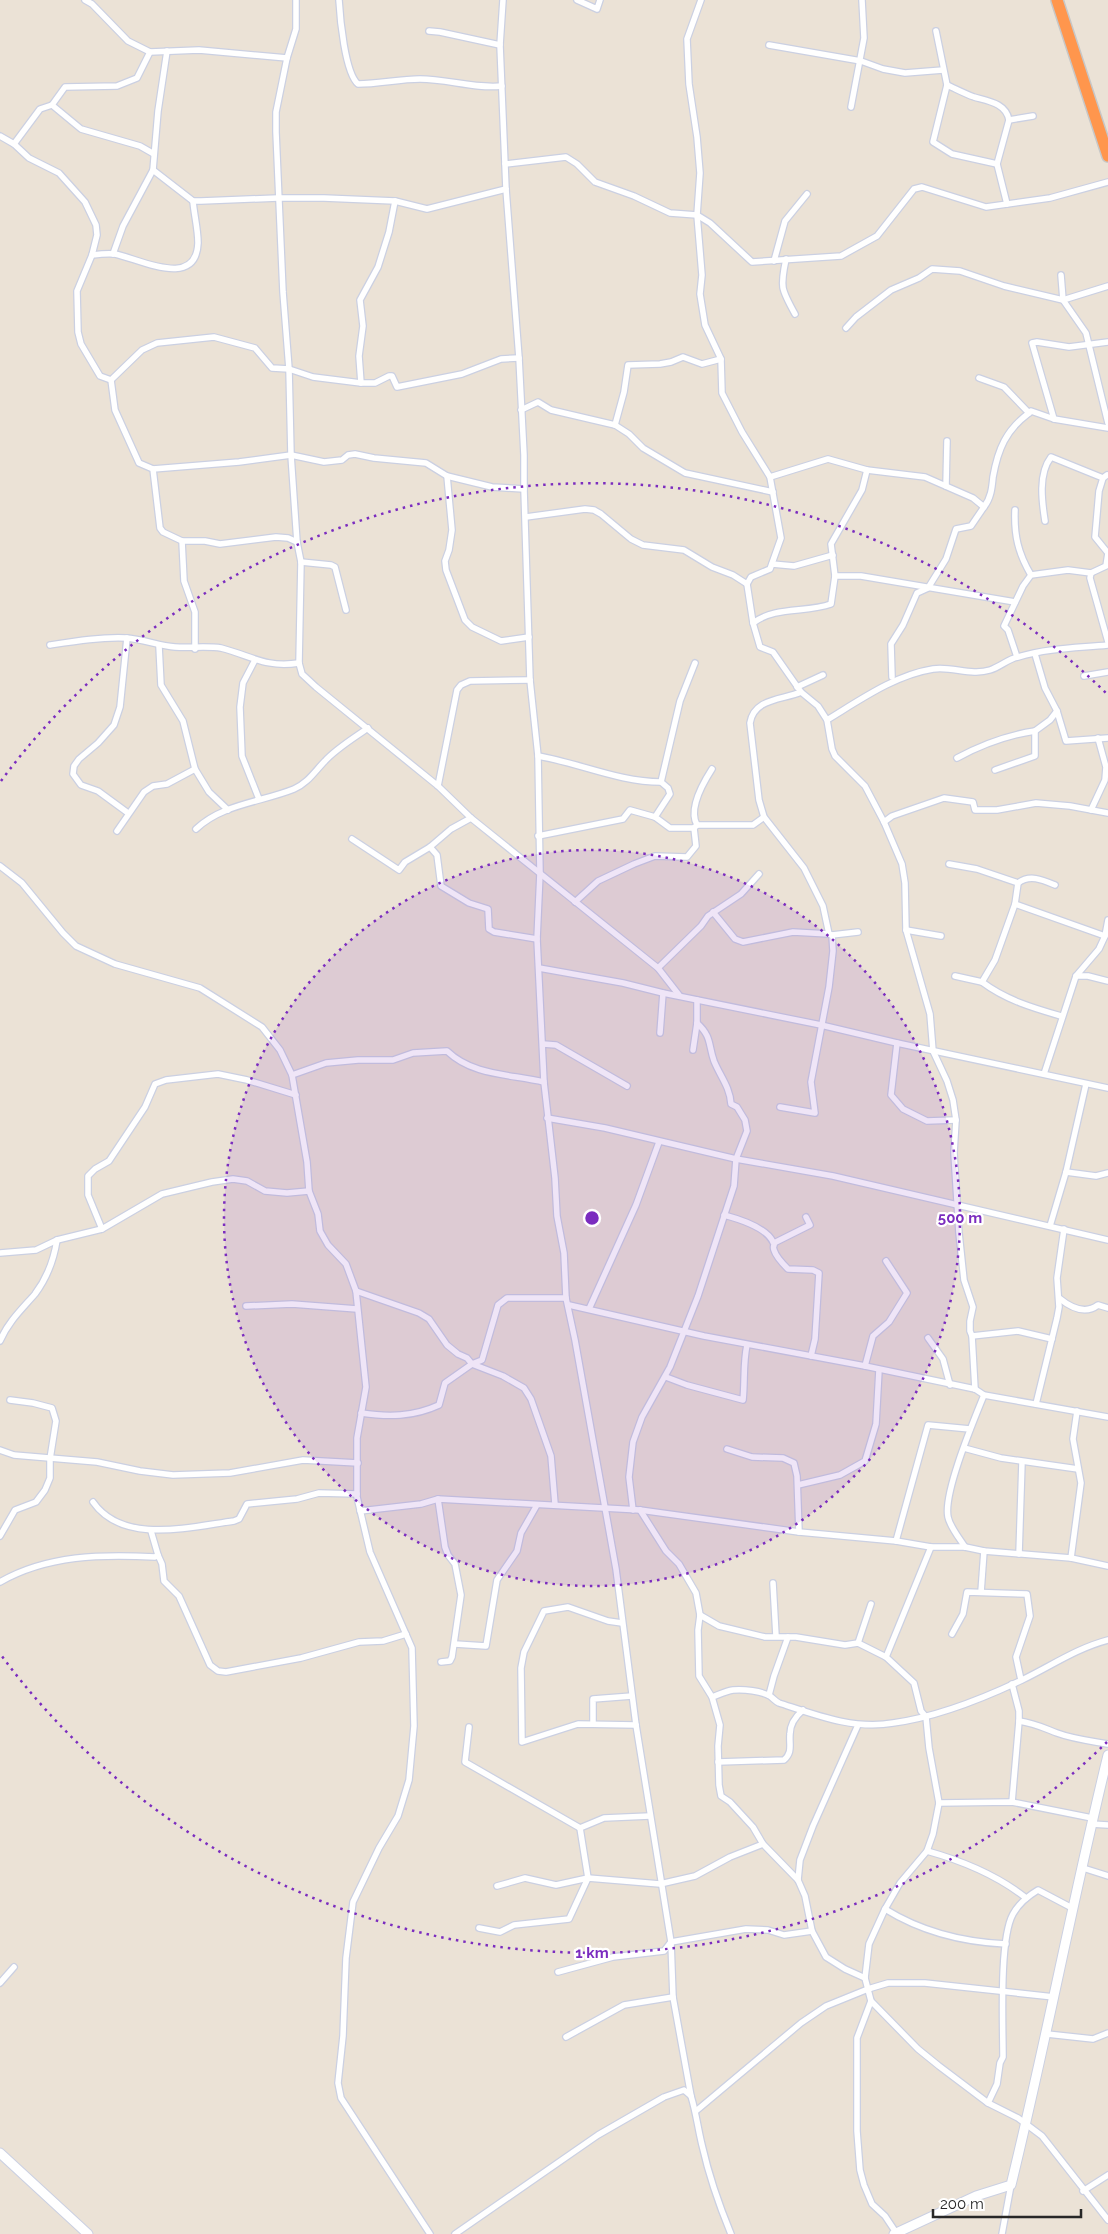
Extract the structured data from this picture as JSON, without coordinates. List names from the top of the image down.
{
  "scale_bar": "200 m",
  "rings": ["500 m", "1 km"]
}
